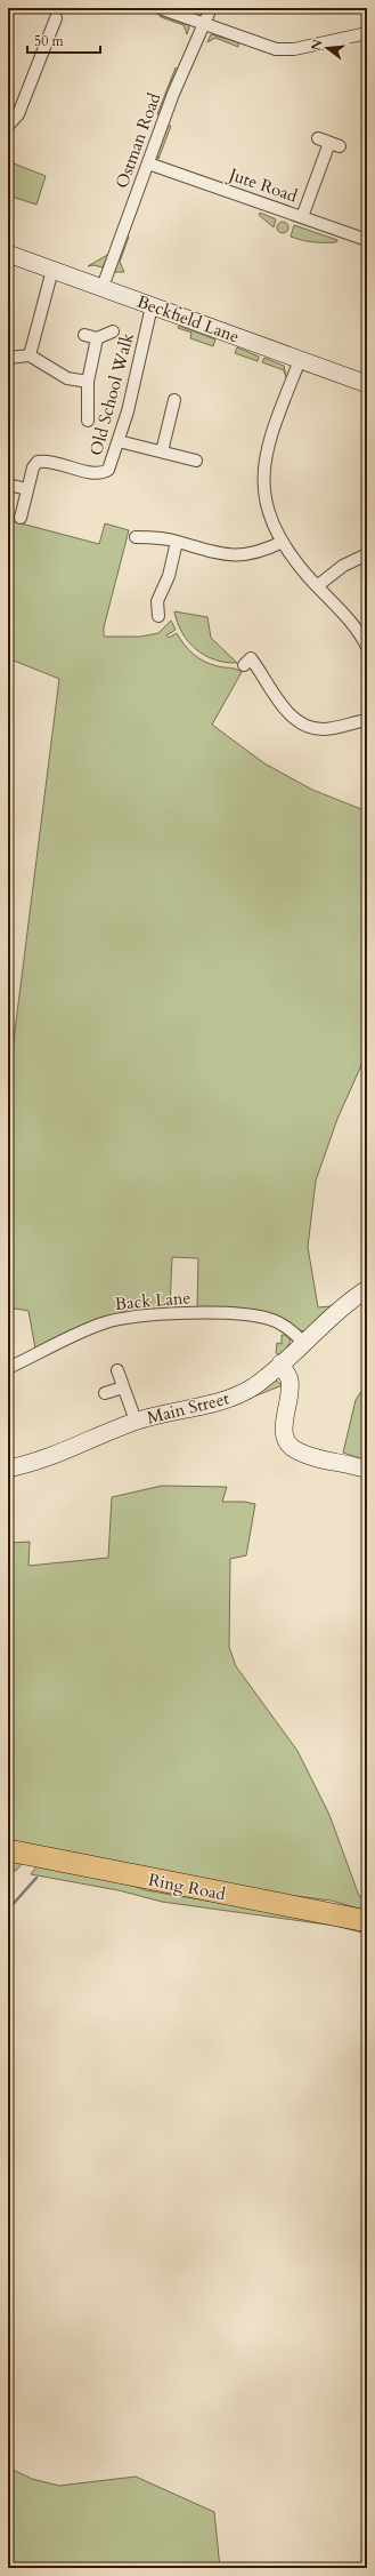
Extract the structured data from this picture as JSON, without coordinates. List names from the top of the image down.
{
  "streets": {
    "highway": ["Ring Road"],
    "street": [
      "Ostman Road",
      "Jute Road",
      "Beckfield Lane",
      "Old School Walk",
      "Back Lane",
      "Main Street"
    ]
  },
  "crossings": [
    ["Ostman Road", "Jute Road"],
    ["Ostman Road", "Beckfield Lane"],
    ["Beckfield Lane", "Old School Walk"],
    ["Back Lane", "Main Street"]
  ],
  "scale_bar": "50 m",
  "north": "left"
}
